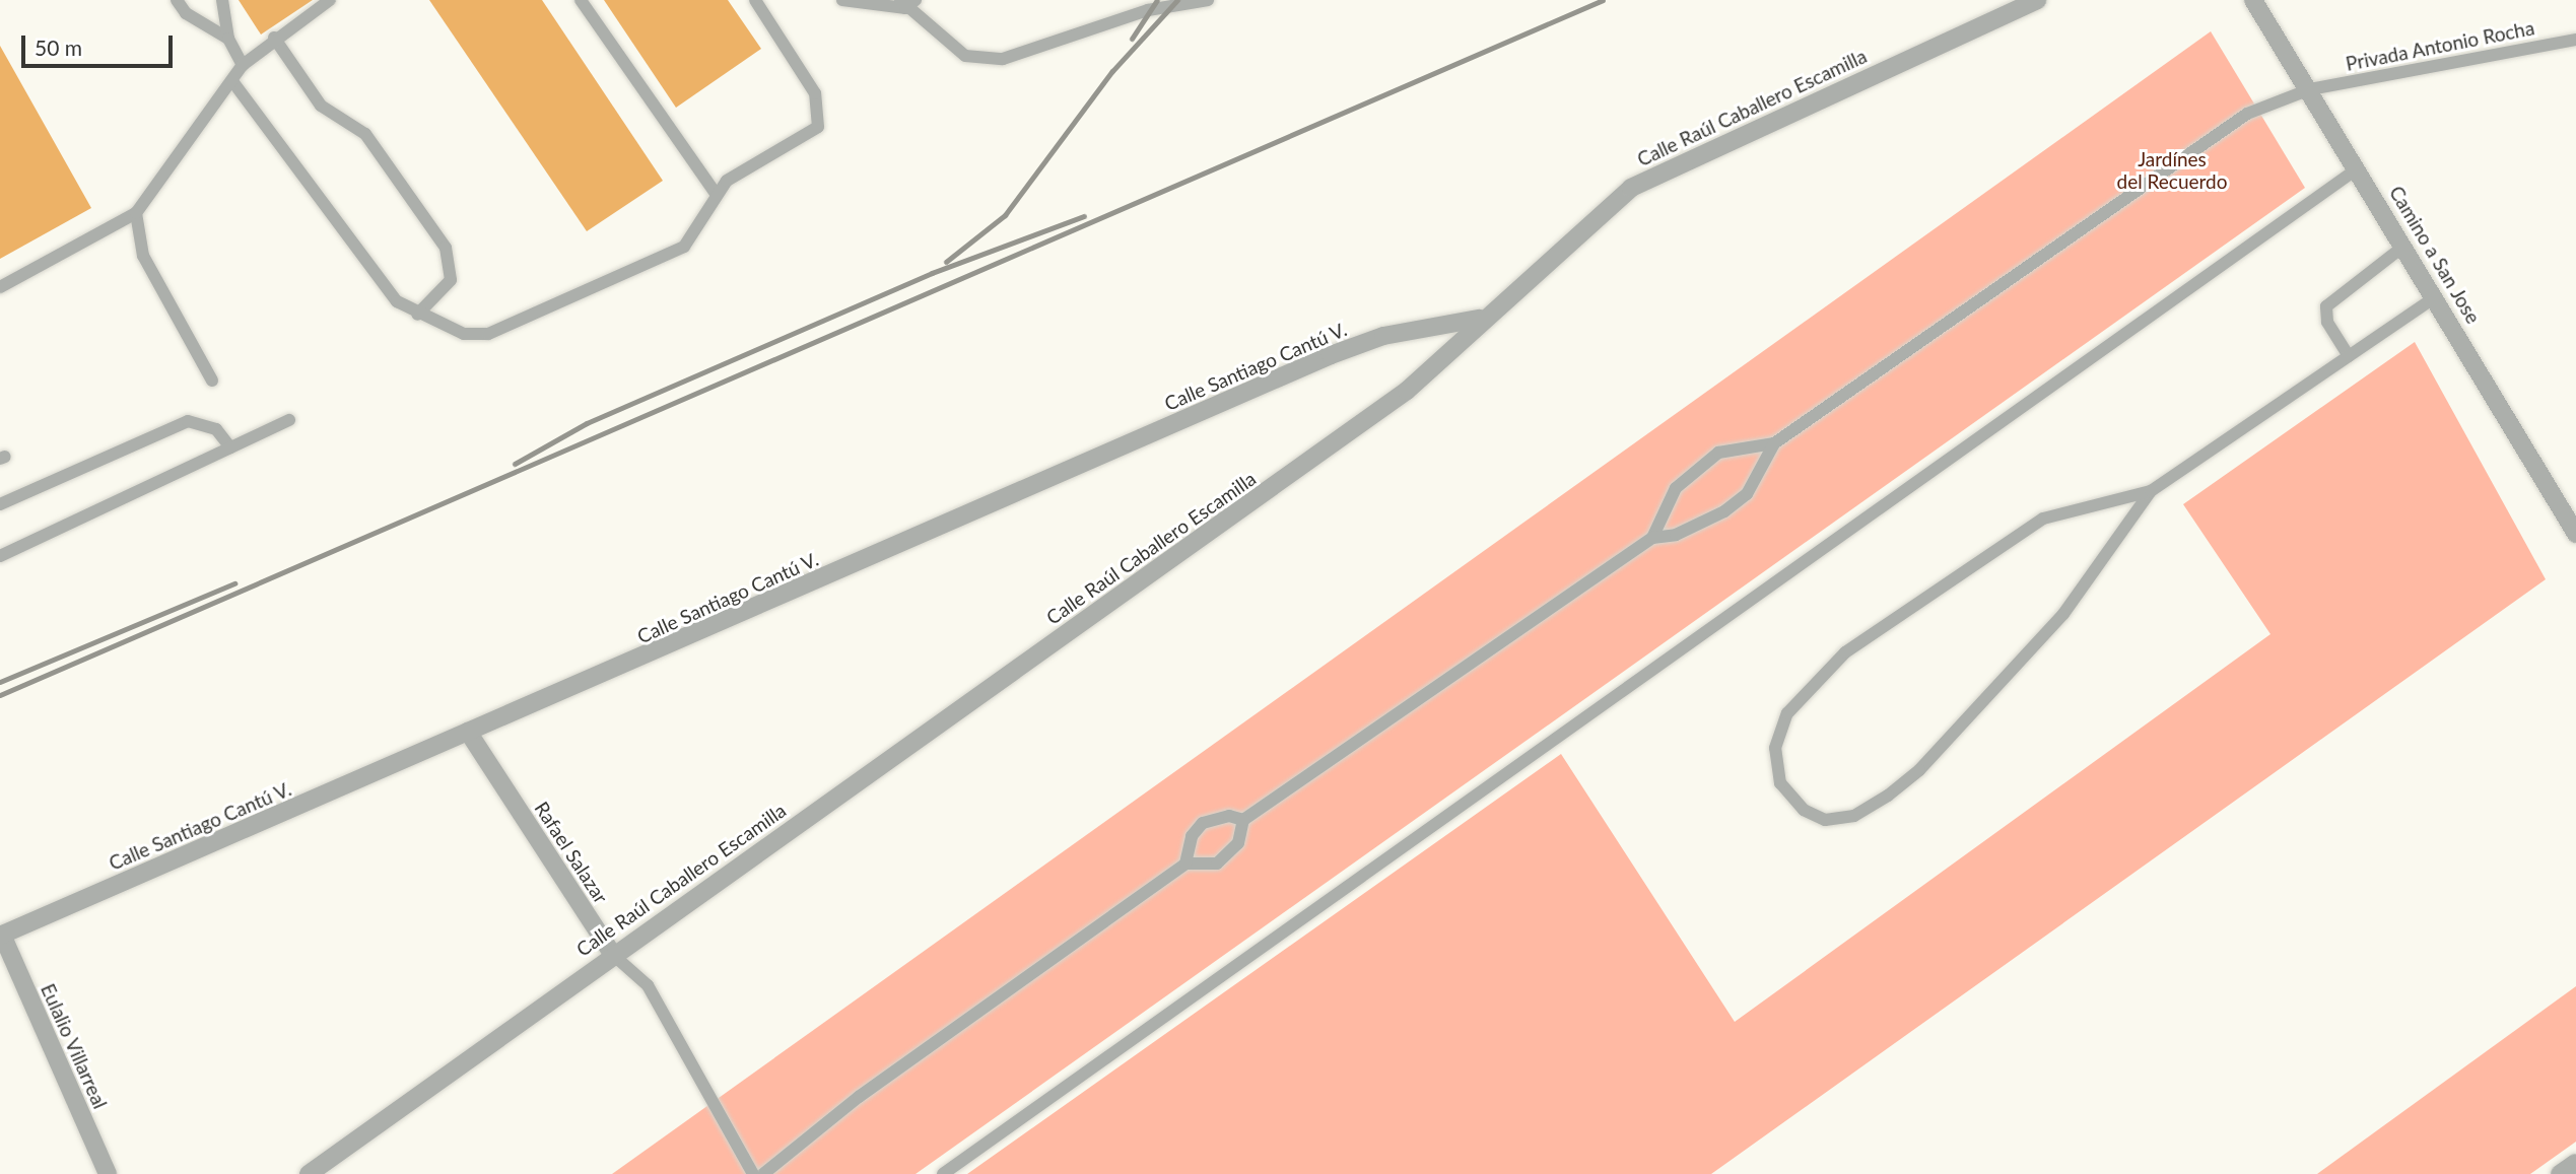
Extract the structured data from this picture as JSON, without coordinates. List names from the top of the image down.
{
  "streets": {
    "street": [
      "Calle Raúl Caballero Escamilla",
      "Camino a San Jose",
      "Calle Santiago Cantú V.",
      "Rafael Salazar",
      "Eulalio Villarreal"
    ],
    "lane": ["Privada Antonio Rocha"]
  },
  "crossings": [
    ["Privada Antonio Rocha", "Camino a San Jose"],
    ["Calle Raúl Caballero Escamilla", "Calle Santiago Cantú V."],
    ["Calle Raúl Caballero Escamilla", "Rafael Salazar"],
    ["Calle Santiago Cantú V.", "Rafael Salazar"],
    ["Calle Santiago Cantú V.", "Eulalio Villarreal"]
  ],
  "parks": ["Jardínes del Recuerdo"],
  "scale_bar": "50 m"
}
